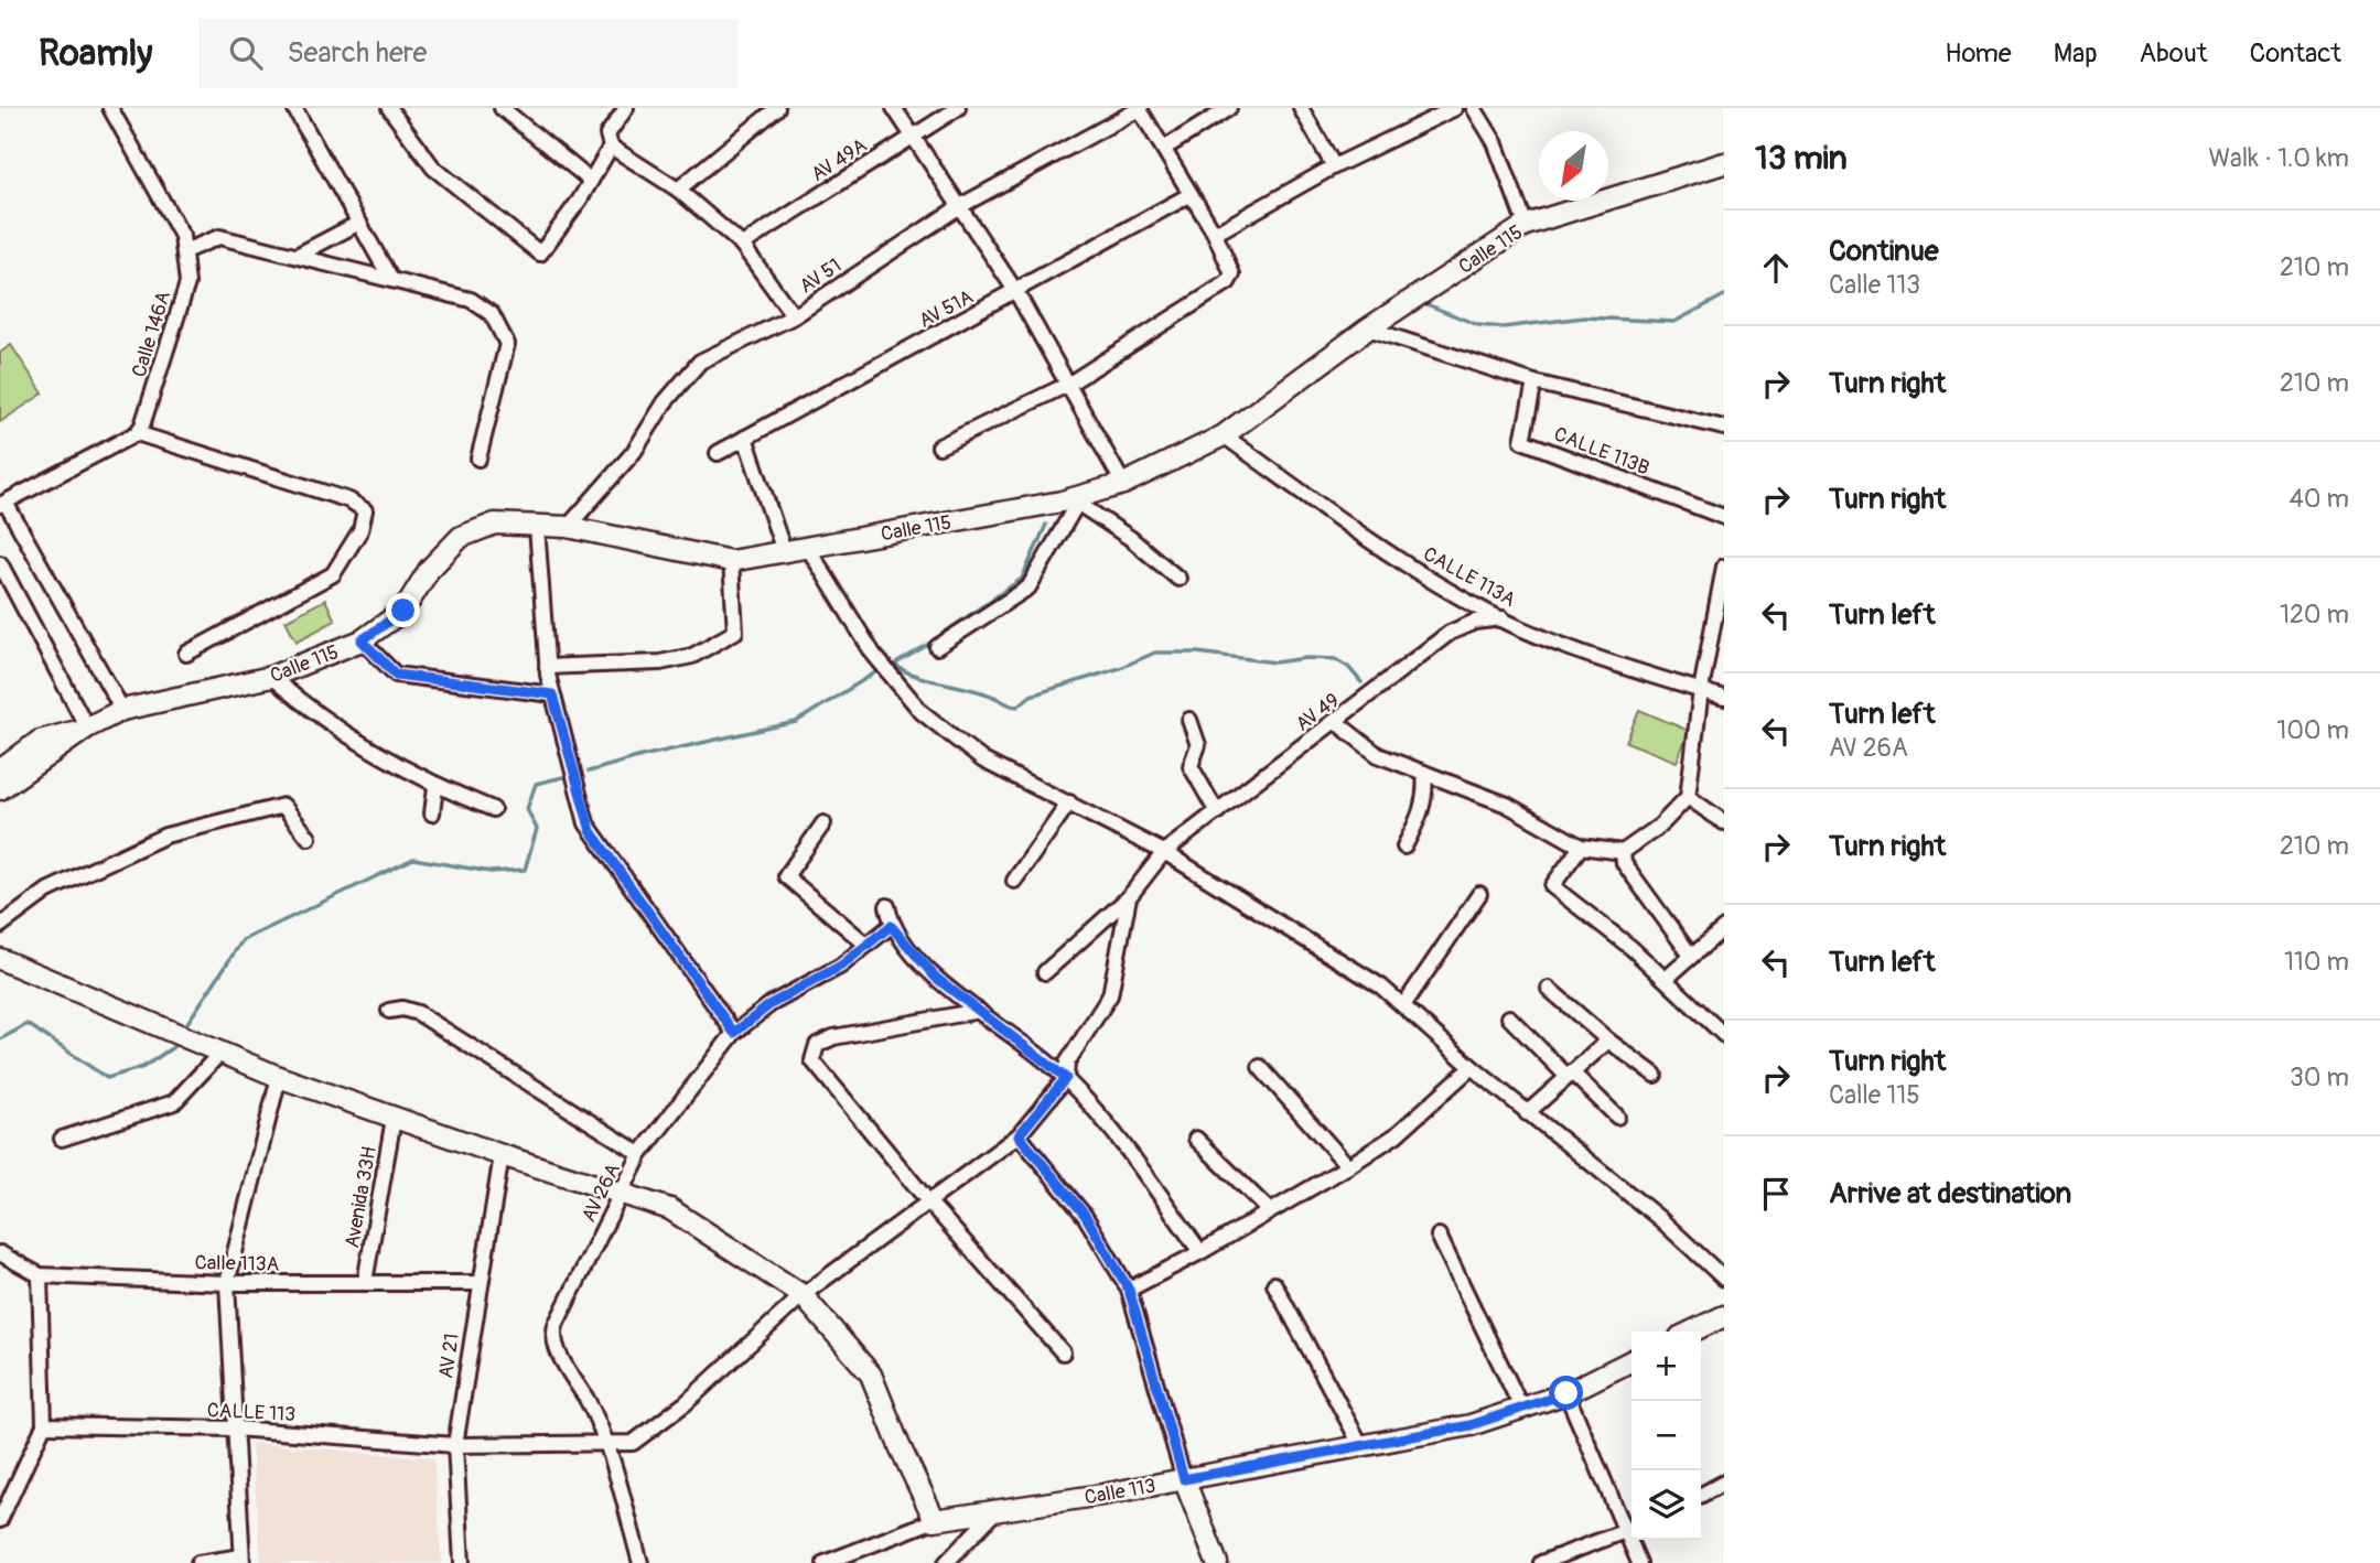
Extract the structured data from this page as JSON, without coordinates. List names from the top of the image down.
{
  "streets": {
    "main road": ["Calle 115", "Calle 113"],
    "street": [
      "AV 49A",
      "AV 51",
      "AV 51A",
      "Calle 146A",
      "CALLE 113B",
      "CALLE 113A",
      "AV 49",
      "AV 26A",
      "Avenida 33H",
      "Calle 113A",
      "AV 21",
      "CALLE 113"
    ]
  },
  "crossings": [
    ["Calle 115", "AV 51"],
    ["Calle 115", "CALLE 113A"],
    ["CALLE 113A", "AV 49"],
    ["AV 49", "CALLE 113"],
    ["AV 26A", "CALLE 113"],
    ["Avenida 33H", "Calle 113A"],
    ["Calle 113A", "AV 21"],
    ["AV 21", "CALLE 113"]
  ],
  "north": "bottom left",
  "page": {
    "header": "Roamly",
    "search": "Search here",
    "nav": [
      "Home",
      "Map",
      "About",
      "Contact"
    ],
    "heading": ["13 min", "Walk · 1.0 km"],
    "list": [
      ["Continue", "Calle 113", "210 m"],
      ["Turn right", "210 m"],
      ["Turn right", "40 m"],
      ["Turn left", "120 m"],
      ["Turn left", "AV 26A", "100 m"],
      ["Turn right", "210 m"],
      ["Turn left", "110 m"],
      ["Turn right", "Calle 115", "30 m"],
      "Arrive at destination"
    ],
    "map_buttons": ["+", "−"]
  }
}
